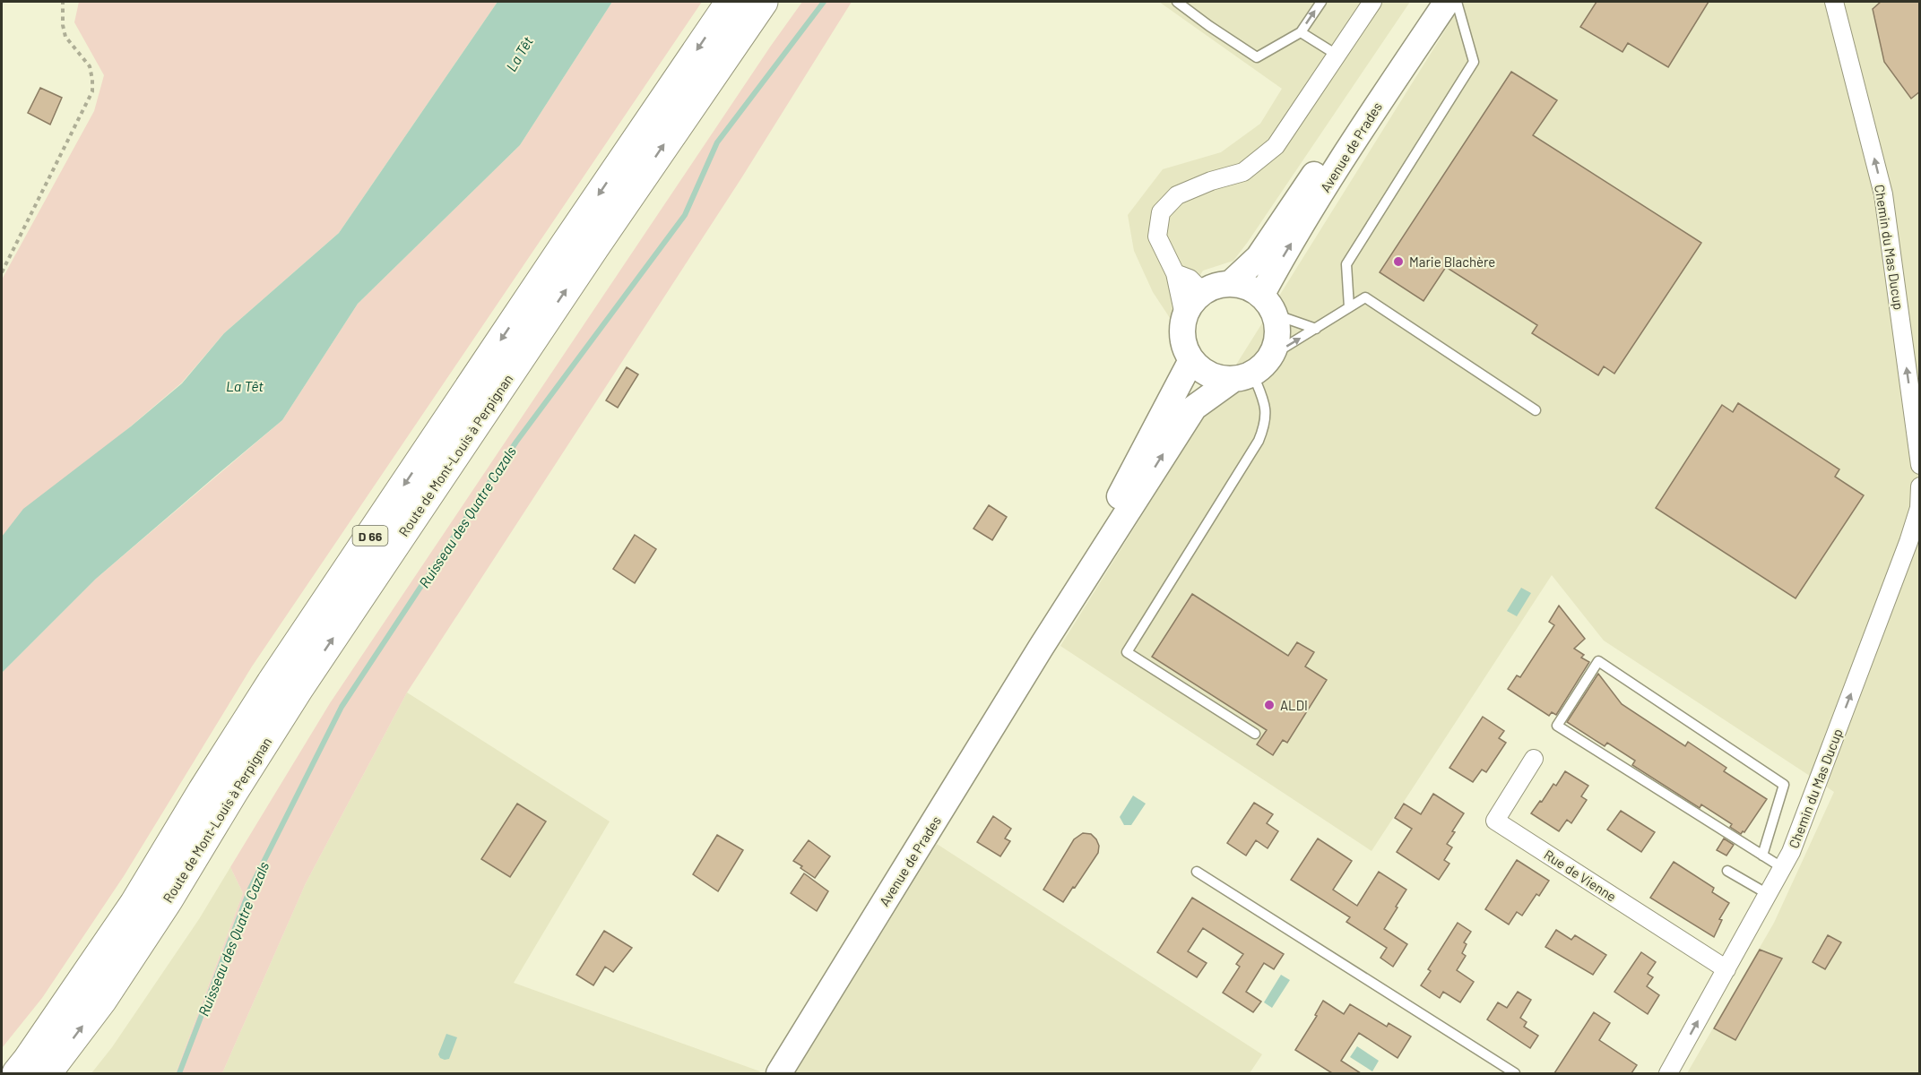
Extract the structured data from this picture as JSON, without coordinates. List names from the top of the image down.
{
  "streets": {
    "highway": ["Route de Mont-Louis à Perpignan", "D 66"],
    "main road": ["Avenue de Prades"],
    "street": ["Chemin du Mas Ducup", "Rue de Vienne"]
  },
  "crossings": [
    ["Chemin du Mas Ducup", "Rue de Vienne"]
  ],
  "one_way": ["Chemin du Mas Ducup"],
  "water": ["La Têt", "Ruisseau des Quatre Cazals"],
  "places": ["Marie Blachère", "ALDI"]
}
